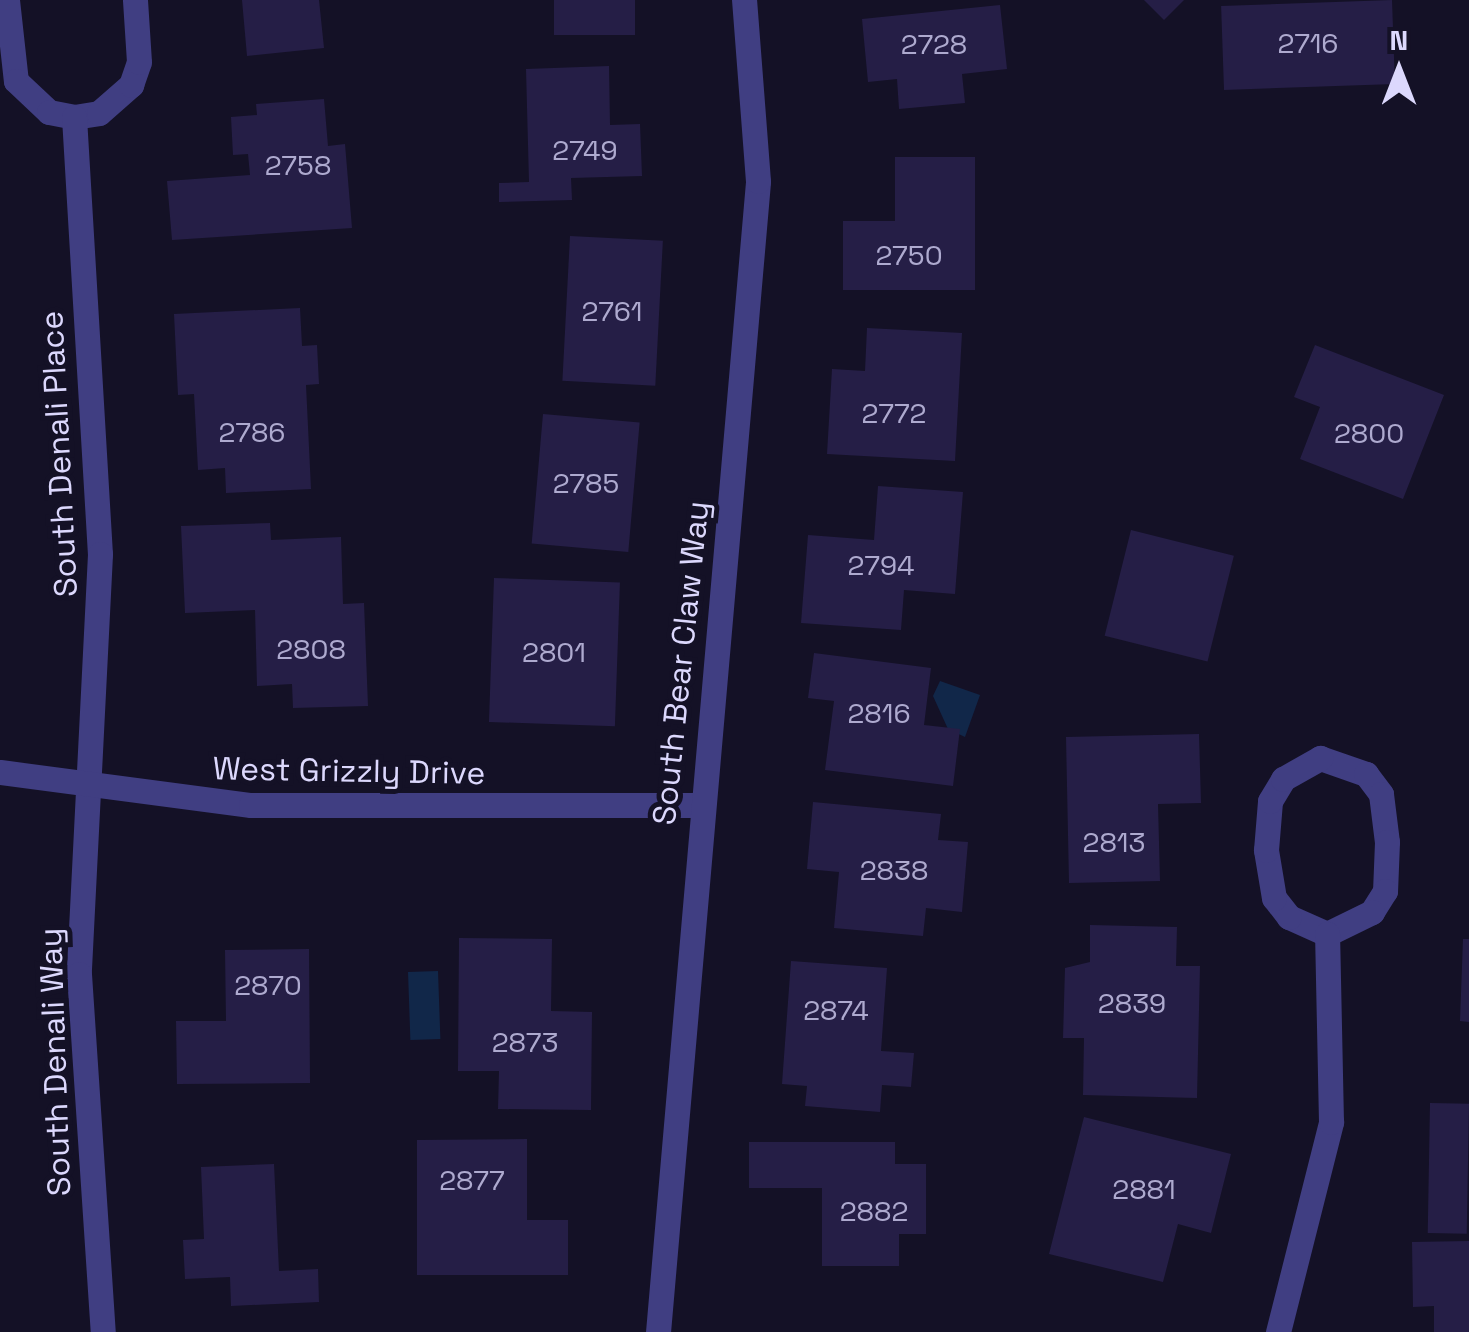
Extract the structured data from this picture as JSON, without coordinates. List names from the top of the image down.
{
  "streets": {
    "street": [
      "South Denali Place",
      "South Bear Claw Way",
      "West Grizzly Drive",
      "South Denali Way"
    ]
  },
  "crossings": [
    ["South Denali Place", "West Grizzly Drive"],
    ["South Denali Place", "South Denali Way"],
    ["South Bear Claw Way", "West Grizzly Drive"],
    ["West Grizzly Drive", "South Denali Way"]
  ],
  "house_numbers": [
    "2716",
    "2728",
    "2749",
    "2758",
    "2750",
    "2761",
    "2772",
    "2786",
    "2800",
    "2785",
    "2794",
    "2808",
    "2801",
    "2816",
    "2813",
    "2838",
    "2870",
    "2839",
    "2874",
    "2873",
    "2877",
    "2881",
    "2882"
  ],
  "north": "top"
}
